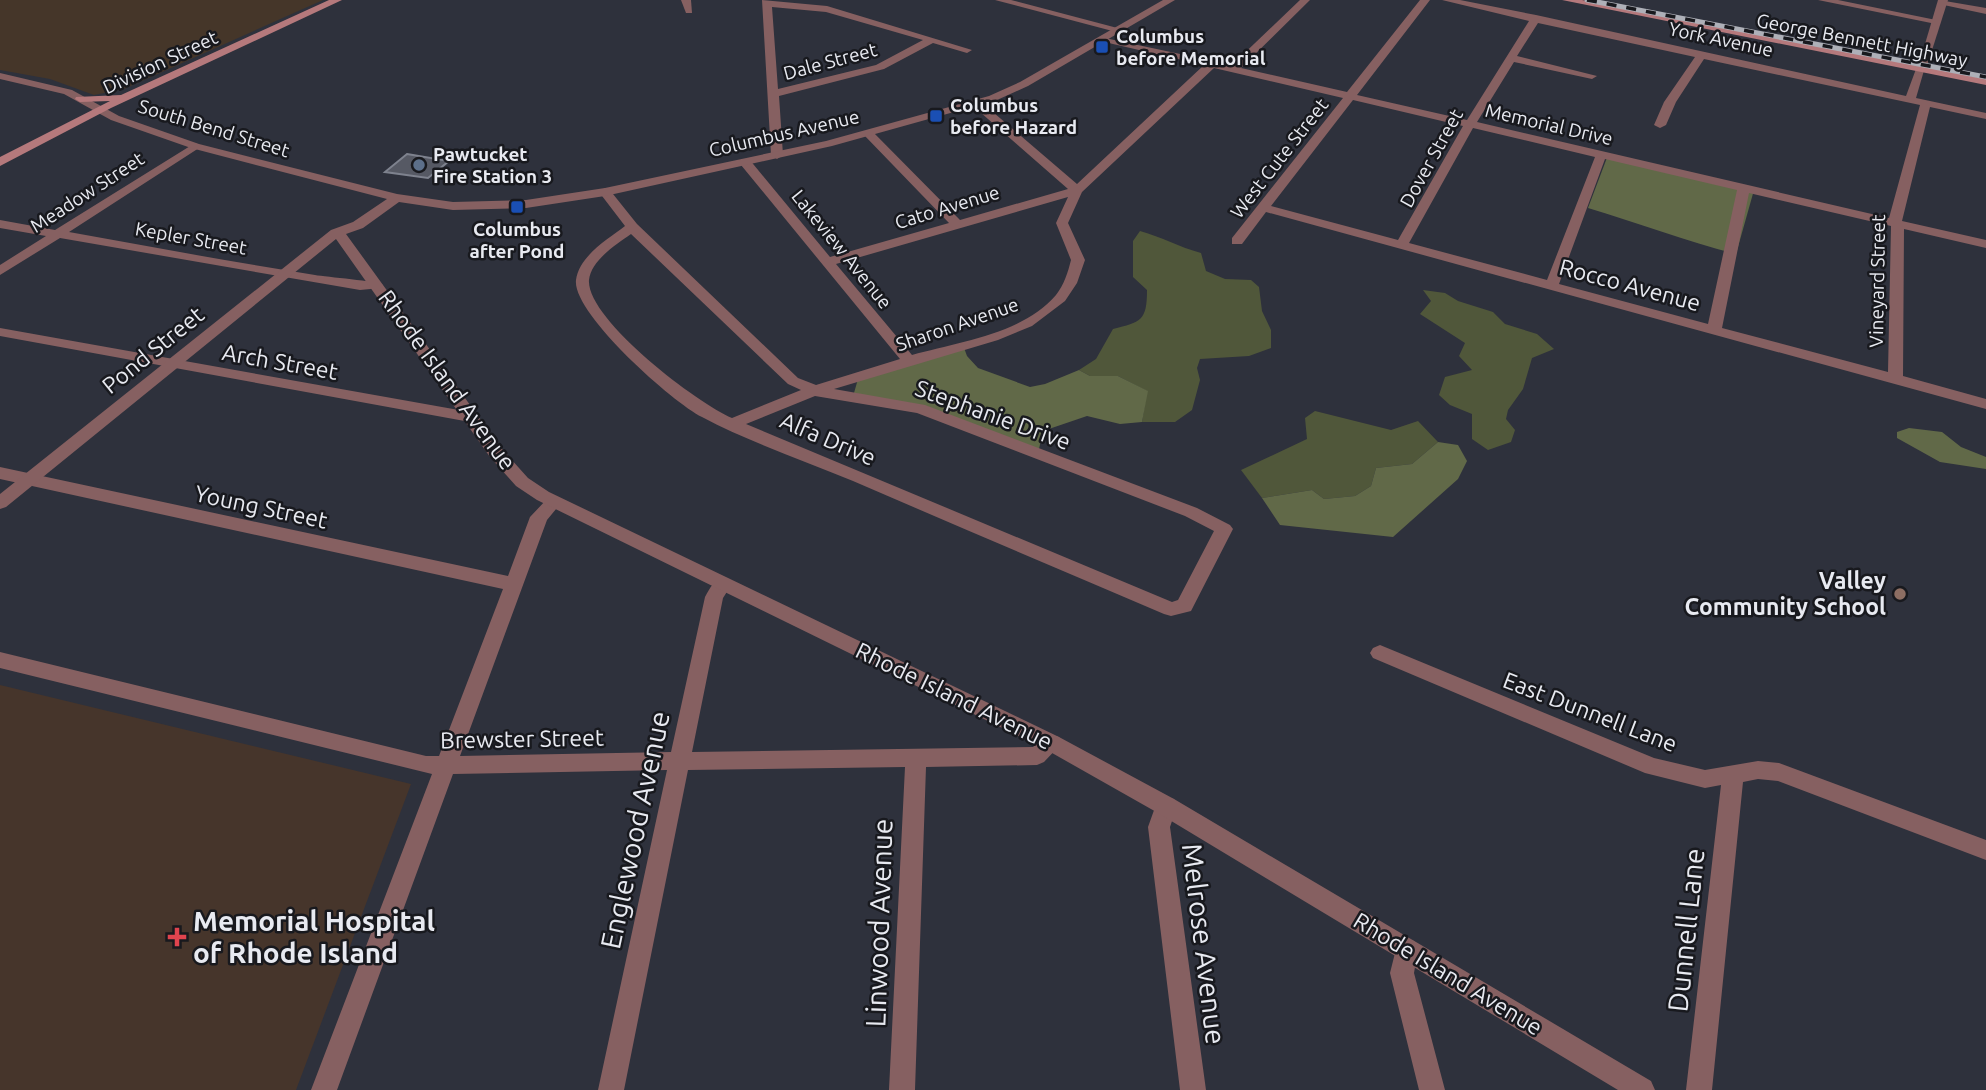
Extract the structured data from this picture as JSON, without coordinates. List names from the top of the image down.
{
  "streets": {
    "main road": ["George Bennett Highway", "Division Street"],
    "street": [
      "York Avenue",
      "Dale Street",
      "Memorial Drive",
      "South Bend Street",
      "Columbus Avenue",
      "West Cute Street",
      "Dover Street",
      "Meadow Street",
      "Cato Avenue",
      "Kepler Street",
      "Lakeview Avenue",
      "Vineyard Street",
      "Rocco Avenue",
      "Sharon Avenue",
      "Pond Street",
      "Arch Street",
      "Rhode Island Avenue",
      "Stephanie Drive",
      "Alfa Drive",
      "Young Street",
      "East Dunnell Lane",
      "Brewster Street",
      "Englewood Avenue",
      "Linwood Avenue",
      "Dunnell Lane",
      "Melrose Avenue"
    ]
  },
  "crossings": [
    ["York Avenue", "Dover Street"],
    ["York Avenue", "Vineyard Street"],
    ["Division Street", "South Bend Street"],
    ["Memorial Drive", "Columbus Avenue"],
    ["Memorial Drive", "West Cute Street"],
    ["Memorial Drive", "Dover Street"],
    ["Memorial Drive", "Vineyard Street"],
    ["Memorial Drive", "Sharon Avenue"],
    ["South Bend Street", "Columbus Avenue"],
    ["South Bend Street", "Meadow Street"],
    ["South Bend Street", "Pond Street"],
    ["Columbus Avenue", "Lakeview Avenue"],
    ["Columbus Avenue", "Pond Street"],
    ["Columbus Avenue", "Stephanie Drive"],
    ["West Cute Street", "Rocco Avenue"],
    ["Dover Street", "Rocco Avenue"],
    ["Meadow Street", "Kepler Street"],
    ["Cato Avenue", "Lakeview Avenue"],
    ["Cato Avenue", "Sharon Avenue"],
    ["Kepler Street", "Pond Street"],
    ["Kepler Street", "Rhode Island Avenue"],
    ["Lakeview Avenue", "Sharon Avenue"],
    ["Vineyard Street", "Rocco Avenue"],
    ["Sharon Avenue", "Stephanie Drive"],
    ["Sharon Avenue", "Alfa Drive"],
    ["Pond Street", "Arch Street"],
    ["Pond Street", "Rhode Island Avenue"],
    ["Pond Street", "Young Street"],
    ["Arch Street", "Rhode Island Avenue"],
    ["Rhode Island Avenue", "Brewster Street"],
    ["Rhode Island Avenue", "Englewood Avenue"],
    ["Rhode Island Avenue", "Melrose Avenue"],
    ["Stephanie Drive", "Alfa Drive"],
    ["East Dunnell Lane", "Dunnell Lane"],
    ["Brewster Street", "Englewood Avenue"],
    ["Brewster Street", "Linwood Avenue"]
  ],
  "places": {
    "transit": ["Columbus before Memorial", "Columbus before Hazard", "Columbus after Pond"],
    "other": ["Pawtucket Fire Station 3", "Valley Community School"],
    "health": ["Memorial Hospital of Rhode Island"]
  }
}
